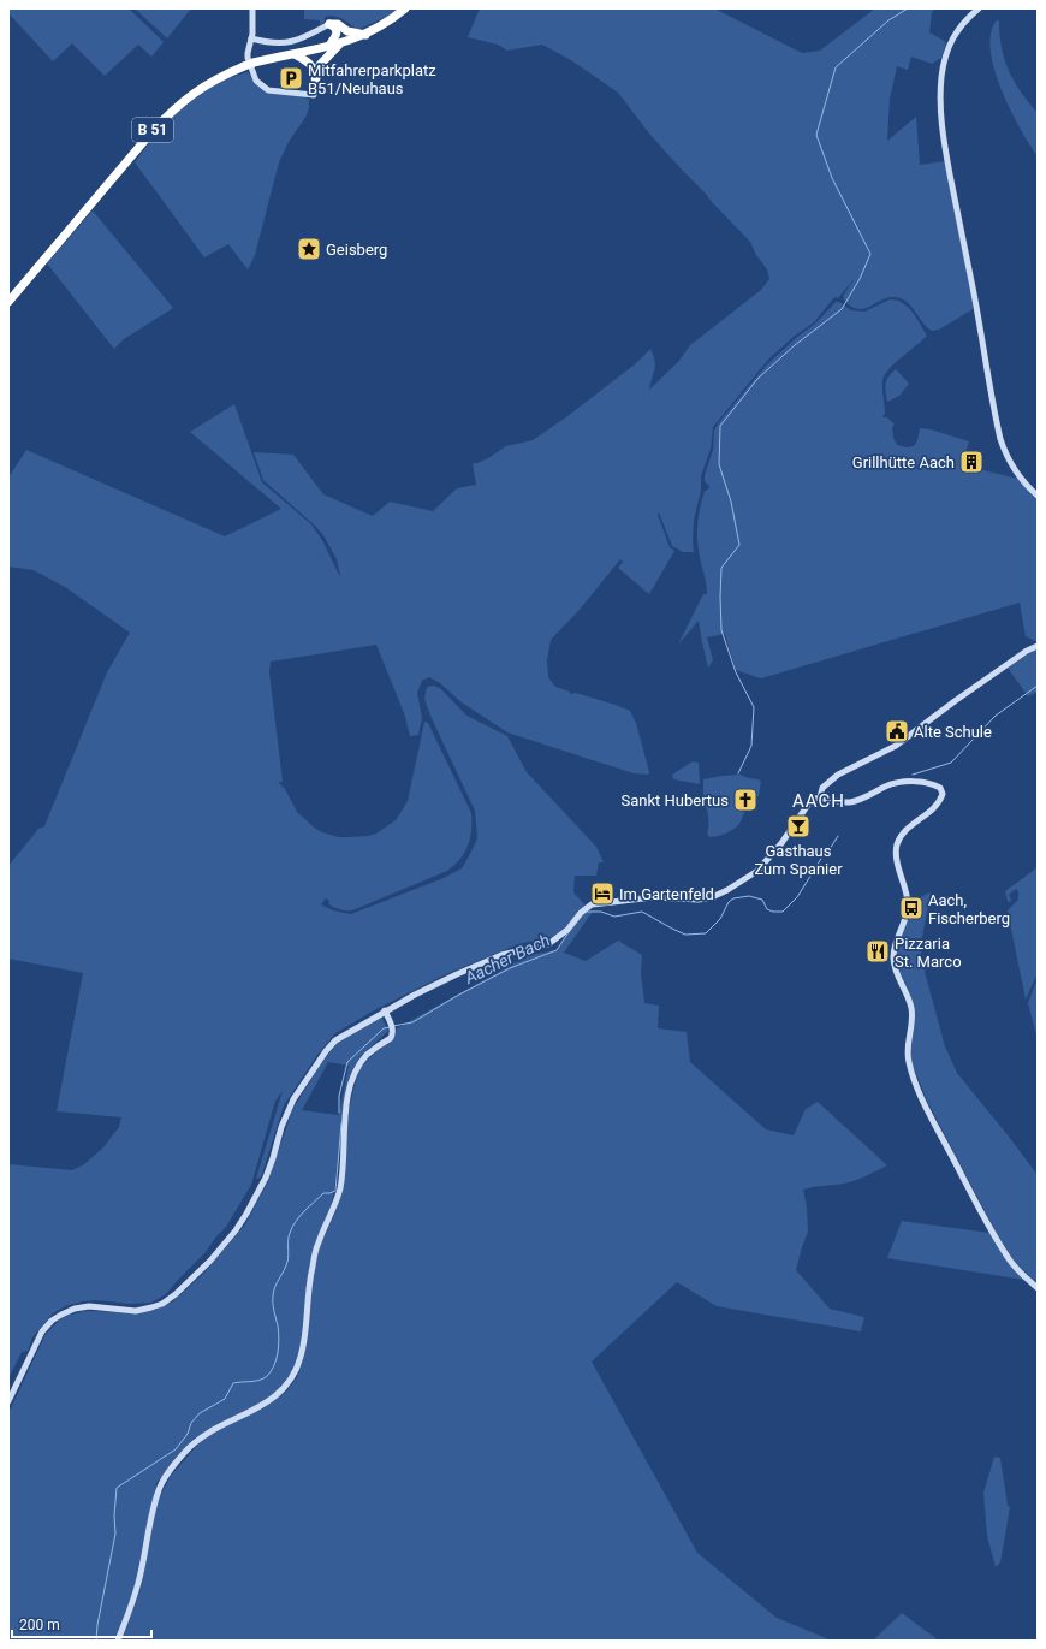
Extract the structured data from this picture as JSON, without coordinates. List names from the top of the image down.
{
  "streets": {
    "highway": ["B 51"]
  },
  "districts": ["AACH"],
  "water": ["Aacher Bach"],
  "places": {
    "parking": ["Mitfahrerparkplatz B51/Neuhaus"],
    "place": ["Geisberg"],
    "building": ["Grillhütte Aach"],
    "public building": ["Alte Schule"],
    "church": ["Sankt Hubertus"],
    "bar": ["Gasthaus Zum Spanier"],
    "hotel": ["Im Gartenfeld"],
    "bus stop": ["Aach, Fischerberg"],
    "restaurant": ["Pizzaria St. Marco"]
  },
  "scale_bar": "200 m"
}
